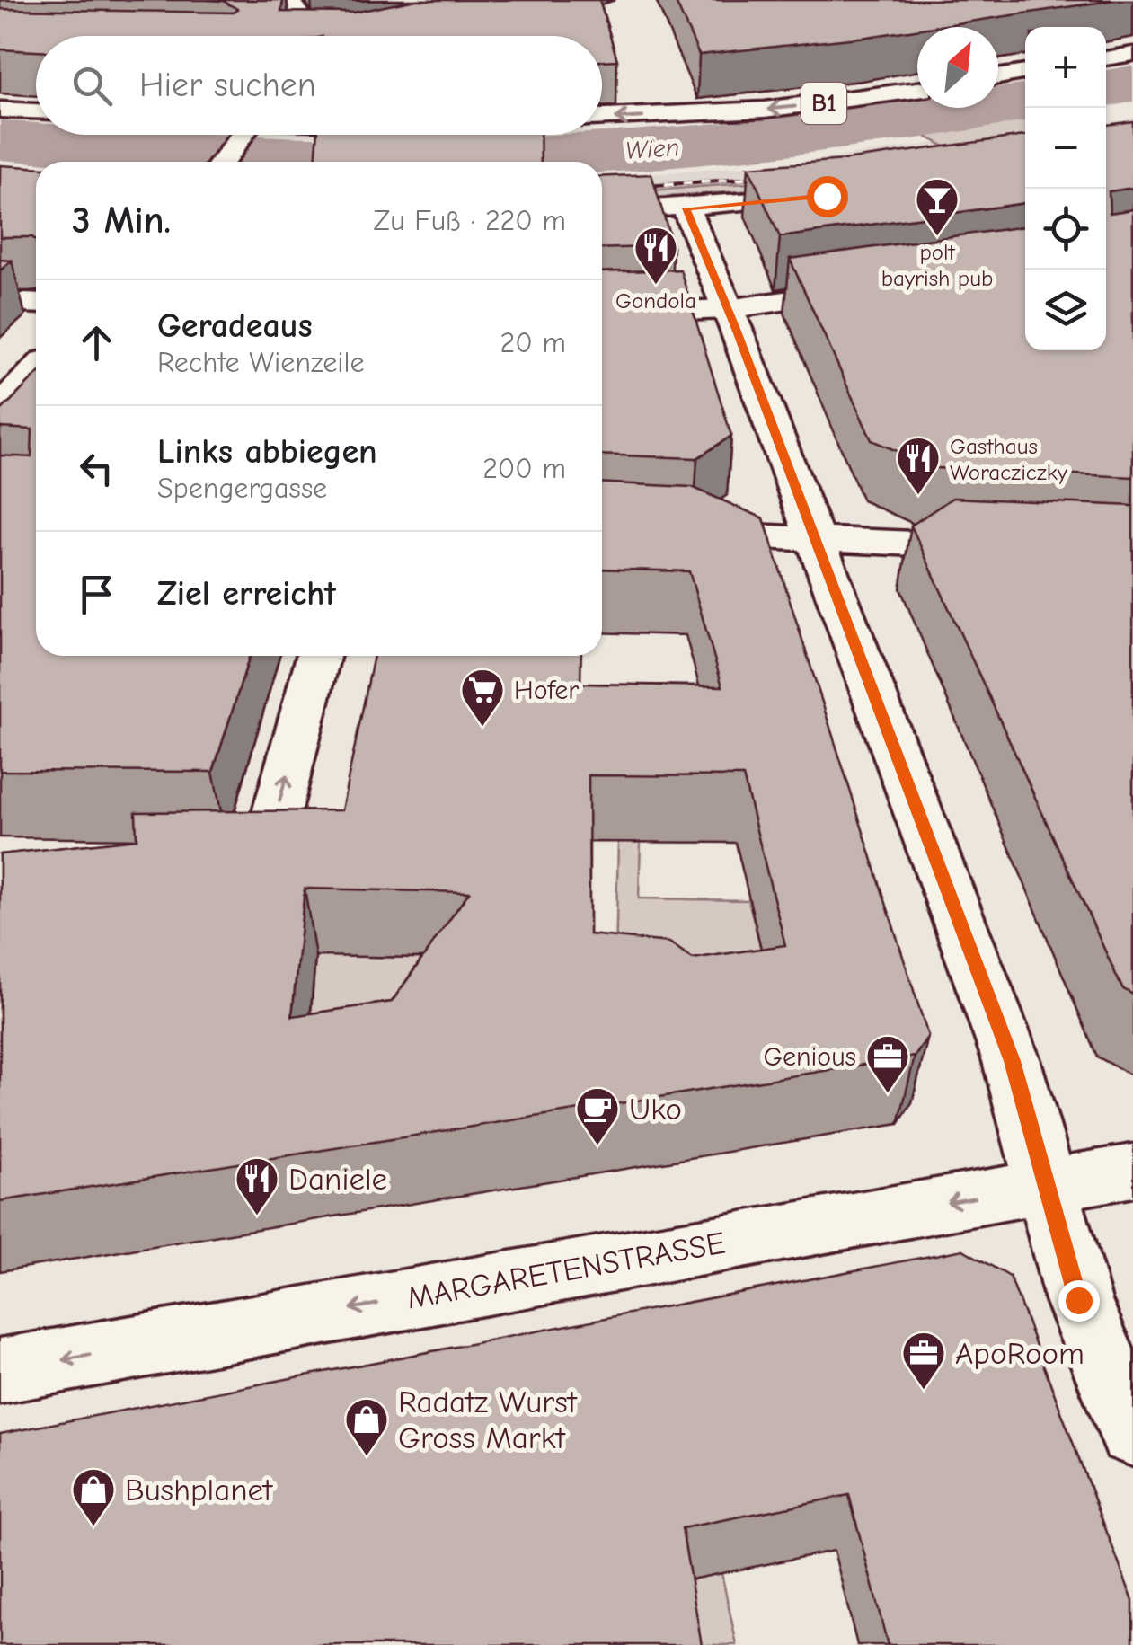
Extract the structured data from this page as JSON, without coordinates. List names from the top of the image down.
{
  "streets": {
    "street": ["B1", "MARGARETENSTRASSE"]
  },
  "one_way": ["MARGARETENSTRASSE"],
  "water": ["Wien"],
  "places": {
    "bar": ["polt bayrish pub"],
    "restaurant": ["Gondola", "Gasthaus Woracziczky", "Daniele"],
    "supermarket": ["Hofer"],
    "office": ["Genious", "ApoRoom"],
    "cafe": ["Uko"],
    "shop": ["Radatz Wurst Gross Markt", "Bushplanet"]
  },
  "north": "top right",
  "page": {
    "map_buttons": ["+", "−"],
    "search": "Hier suchen",
    "heading": ["3 Min.", "Zu Fuß · 220 m"],
    "list": [
      ["Geradeaus", "Rechte Wienzeile", "20 m"],
      ["Links abbiegen", "Spengergasse", "200 m"],
      "Ziel erreicht"
    ]
  }
}
